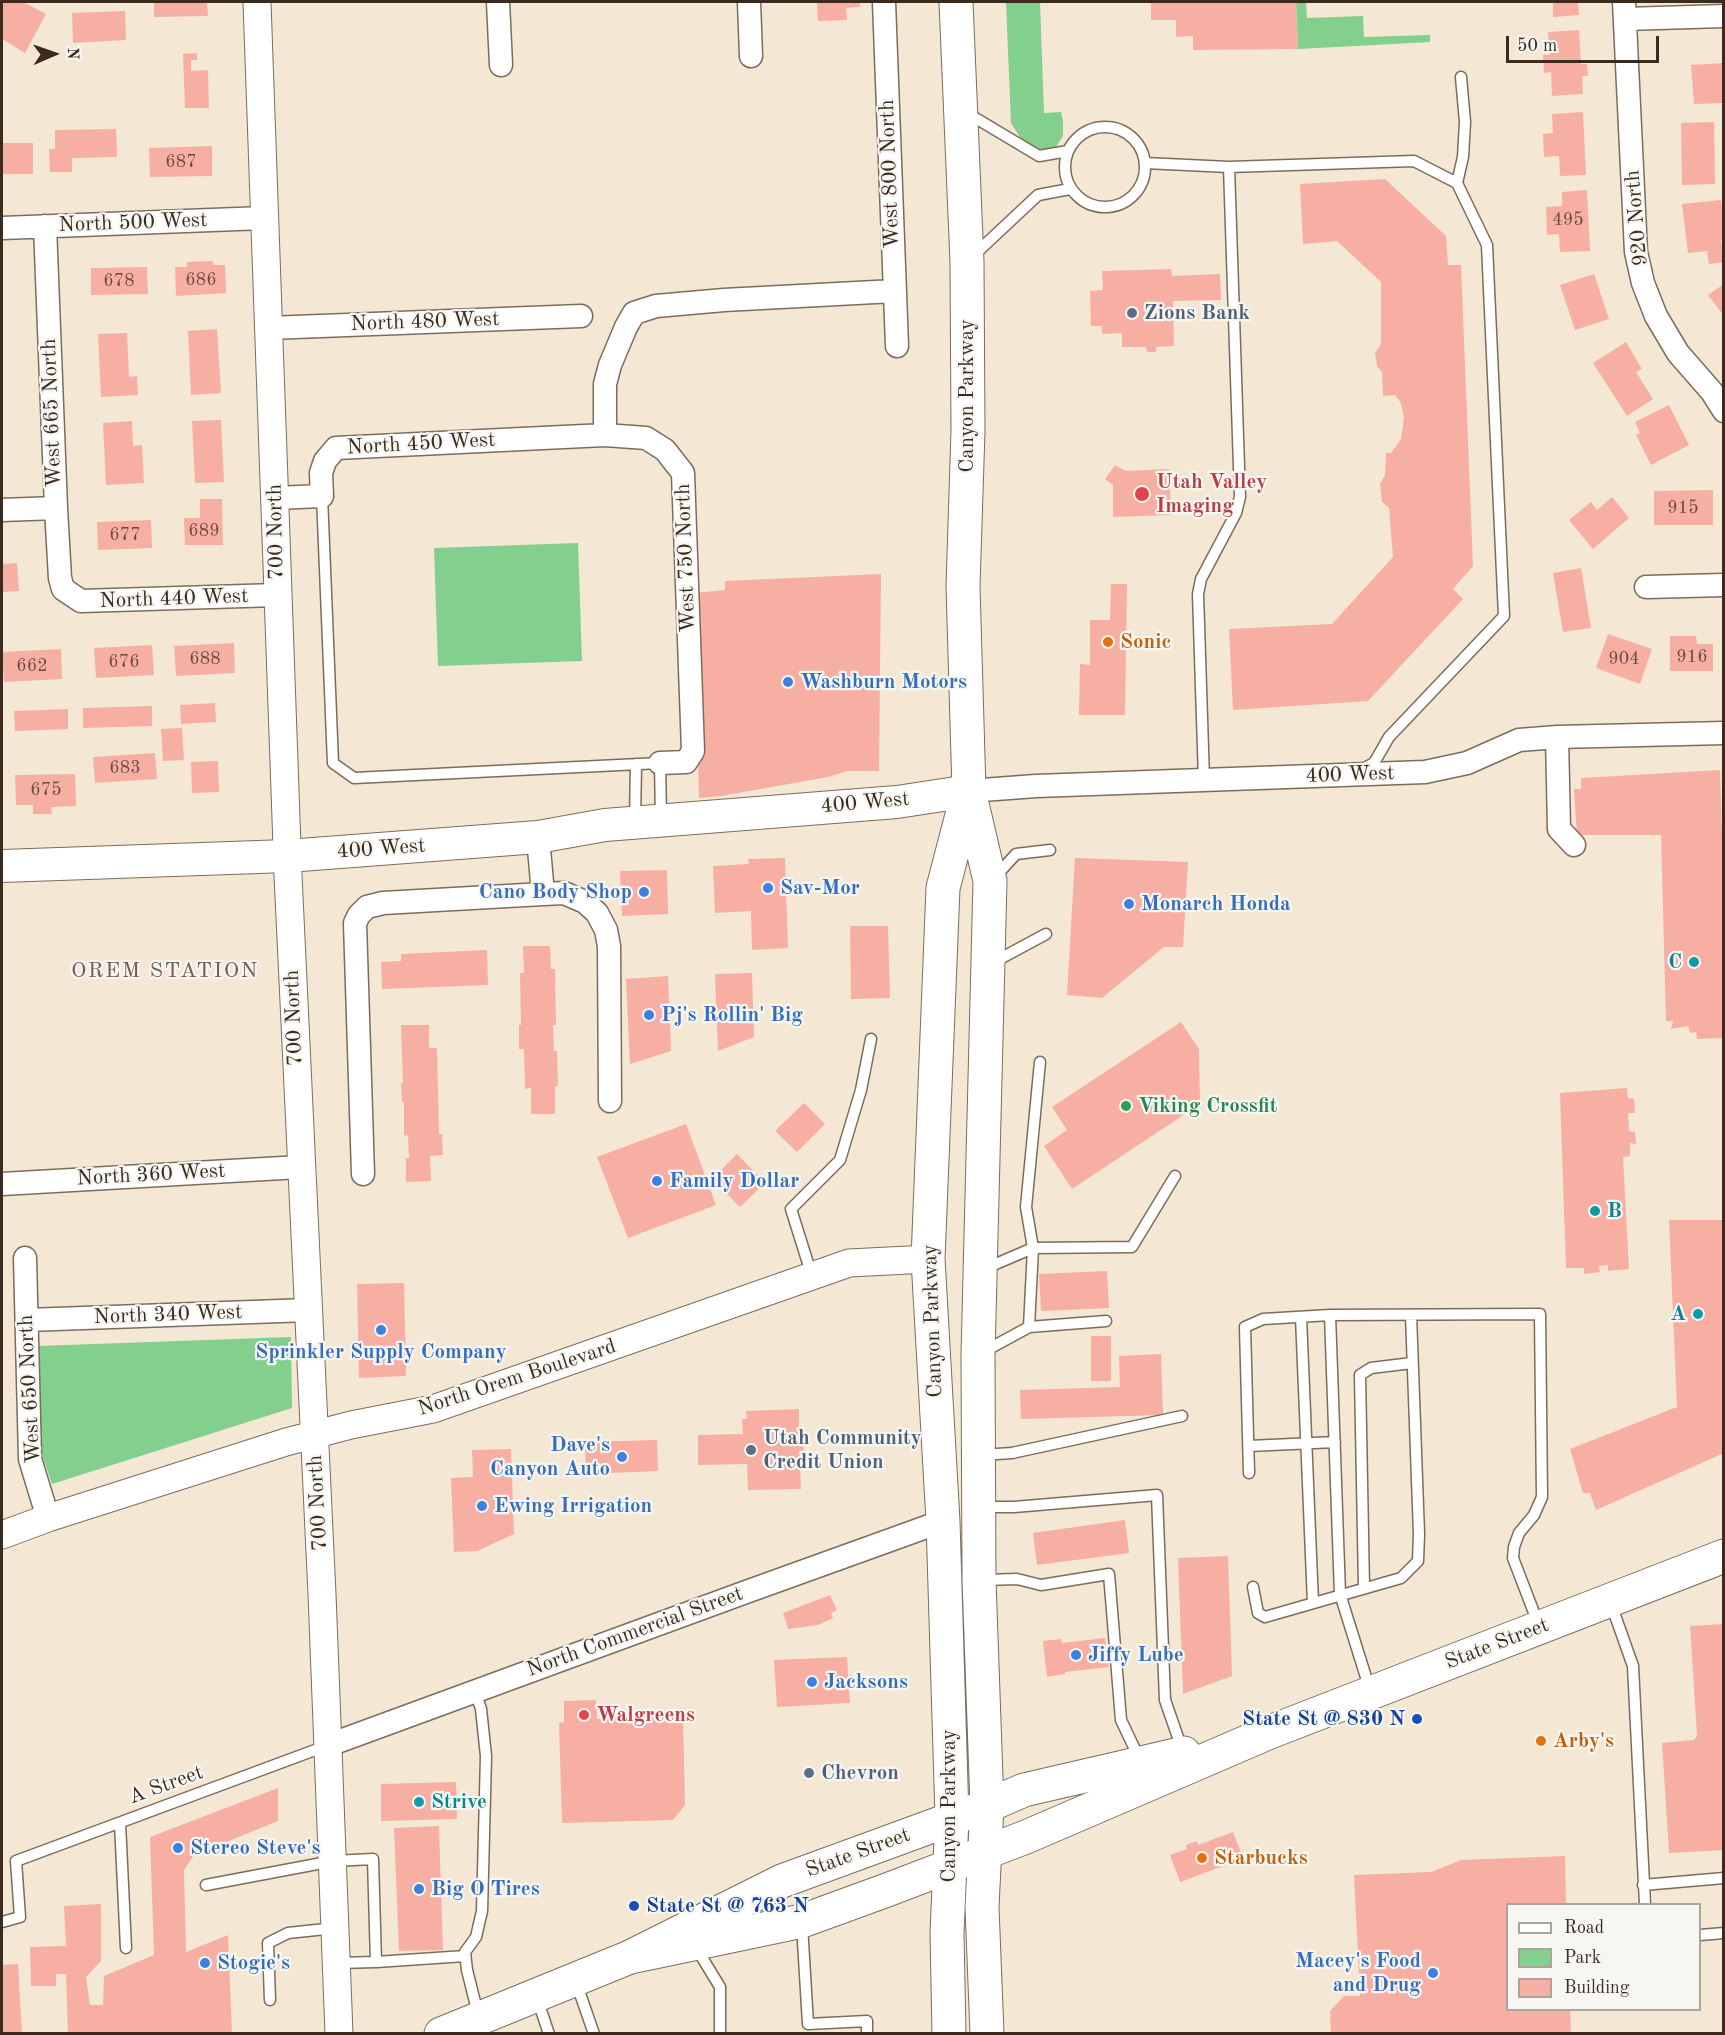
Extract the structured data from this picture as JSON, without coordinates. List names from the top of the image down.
{
  "streets": {
    "main road": ["Canyon Parkway", "400 West", "State Street"],
    "street": [
      "West 800 North",
      "920 North",
      "North 500 West",
      "North 480 West",
      "West 665 North",
      "North 450 West",
      "700 North",
      "West 750 North",
      "North 440 West",
      "North 360 West",
      "North 340 West",
      "North Orem Boulevard",
      "West 650 North",
      "North Commercial Street"
    ],
    "lane": ["A Street"]
  },
  "crossings": [
    ["North 500 West", "West 665 North"],
    ["North 500 West", "700 North"],
    ["North 480 West", "700 North"],
    ["Canyon Parkway", "400 West"],
    ["Canyon Parkway", "North Orem Boulevard"],
    ["Canyon Parkway", "North Commercial Street"],
    ["Canyon Parkway", "State Street"],
    ["West 665 North", "North 440 West"],
    ["North 450 West", "West 750 North"],
    ["700 North", "North 440 West"],
    ["700 North", "400 West"],
    ["700 North", "North 360 West"],
    ["700 North", "North 340 West"],
    ["700 North", "North Orem Boulevard"],
    ["700 North", "North Commercial Street"],
    ["700 North", "A Street"],
    ["North 340 West", "West 650 North"],
    ["North Orem Boulevard", "West 650 North"],
    ["North Commercial Street", "A Street"]
  ],
  "districts": ["OREM STATION"],
  "places": [
    "Zions Bank",
    "Utah Valley Imaging",
    "Sonic",
    "Washburn Motors",
    "Sav-Mor",
    "Cano Body Shop",
    "Monarch Honda",
    "C",
    "Pj's Rollin' Big",
    "Viking Crossfit",
    "Family Dollar",
    "B",
    "A",
    "Sprinkler Supply Company",
    "Utah Community Credit Union",
    "Dave's Canyon Auto",
    "Ewing Irrigation",
    "Jiffy Lube",
    "Jacksons",
    "Walgreens",
    "State St @ 830 N",
    "Arby's",
    "Chevron",
    "Strive",
    "Stereo Steve's",
    "Starbucks",
    "Big O Tires",
    "State St @ 763 N",
    "Stogie's",
    "Macey's Food and Drug"
  ],
  "house_numbers": [
    "687",
    "495",
    "686",
    "678",
    "915",
    "689",
    "677",
    "916",
    "688",
    "904",
    "676",
    "662",
    "683",
    "675"
  ],
  "legend": ["Road", "Park", "Building"],
  "scale_bar": "50 m",
  "north": "right"
}
